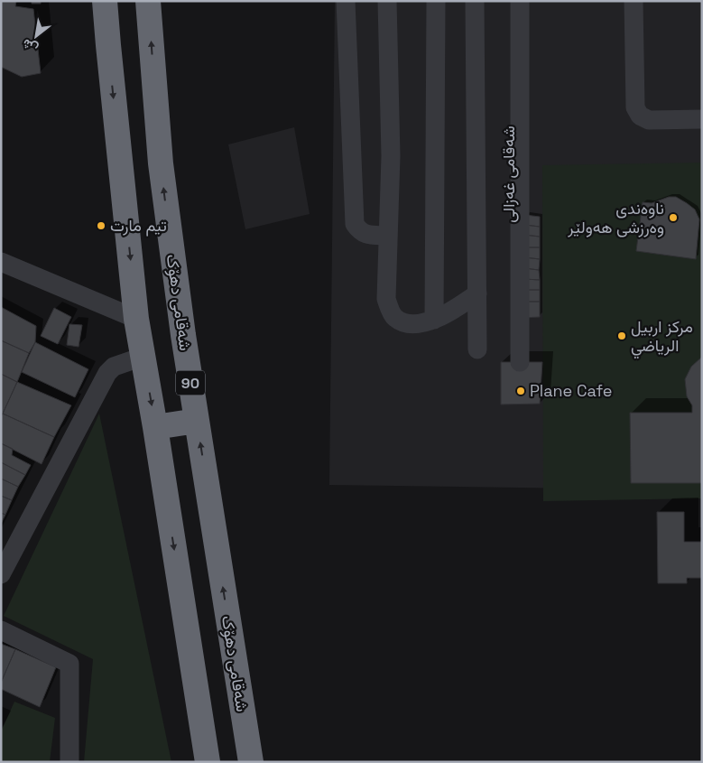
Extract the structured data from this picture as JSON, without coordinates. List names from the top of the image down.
{
  "streets": {
    "highway": ["شەقامی دهۆک", "90"],
    "street": ["شەقامی غەزالی"]
  },
  "places": [
    "ناوەندی وەرزشی هەولێر",
    "تيم مارت",
    "مركز اربيل الرياضي",
    "Plane Cafe"
  ],
  "north": "bottom left"
}
